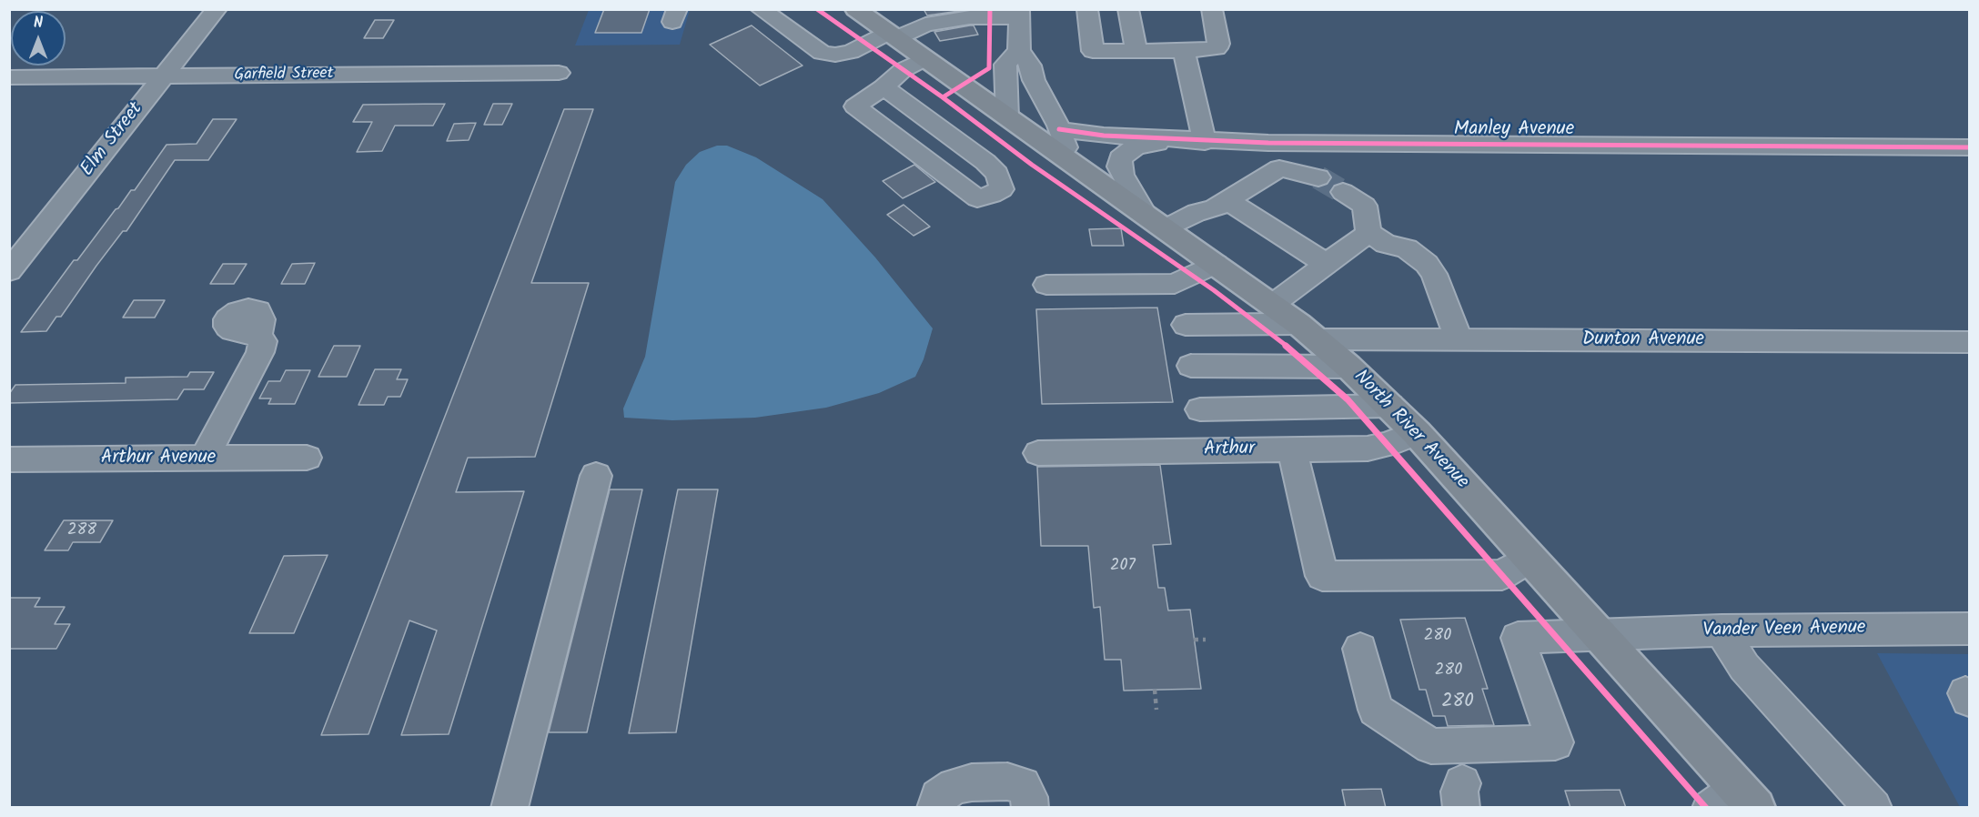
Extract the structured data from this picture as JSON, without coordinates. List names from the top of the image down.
{
  "streets": {
    "main road": ["North River Avenue"],
    "street": [
      "Garfield Street",
      "Manley Avenue",
      "Elm Street",
      "Dunton Avenue",
      "Arthur",
      "Arthur Avenue",
      "Vander Veen Avenue"
    ]
  },
  "crossings": [
    ["Garfield Street", "Elm Street"],
    ["Manley Avenue", "North River Avenue"],
    ["Dunton Avenue", "North River Avenue"],
    ["North River Avenue", "Arthur"],
    ["North River Avenue", "Vander Veen Avenue"]
  ],
  "house_numbers": [
    "288",
    "207",
    "280",
    "280",
    "280"
  ],
  "north": "top"
}
